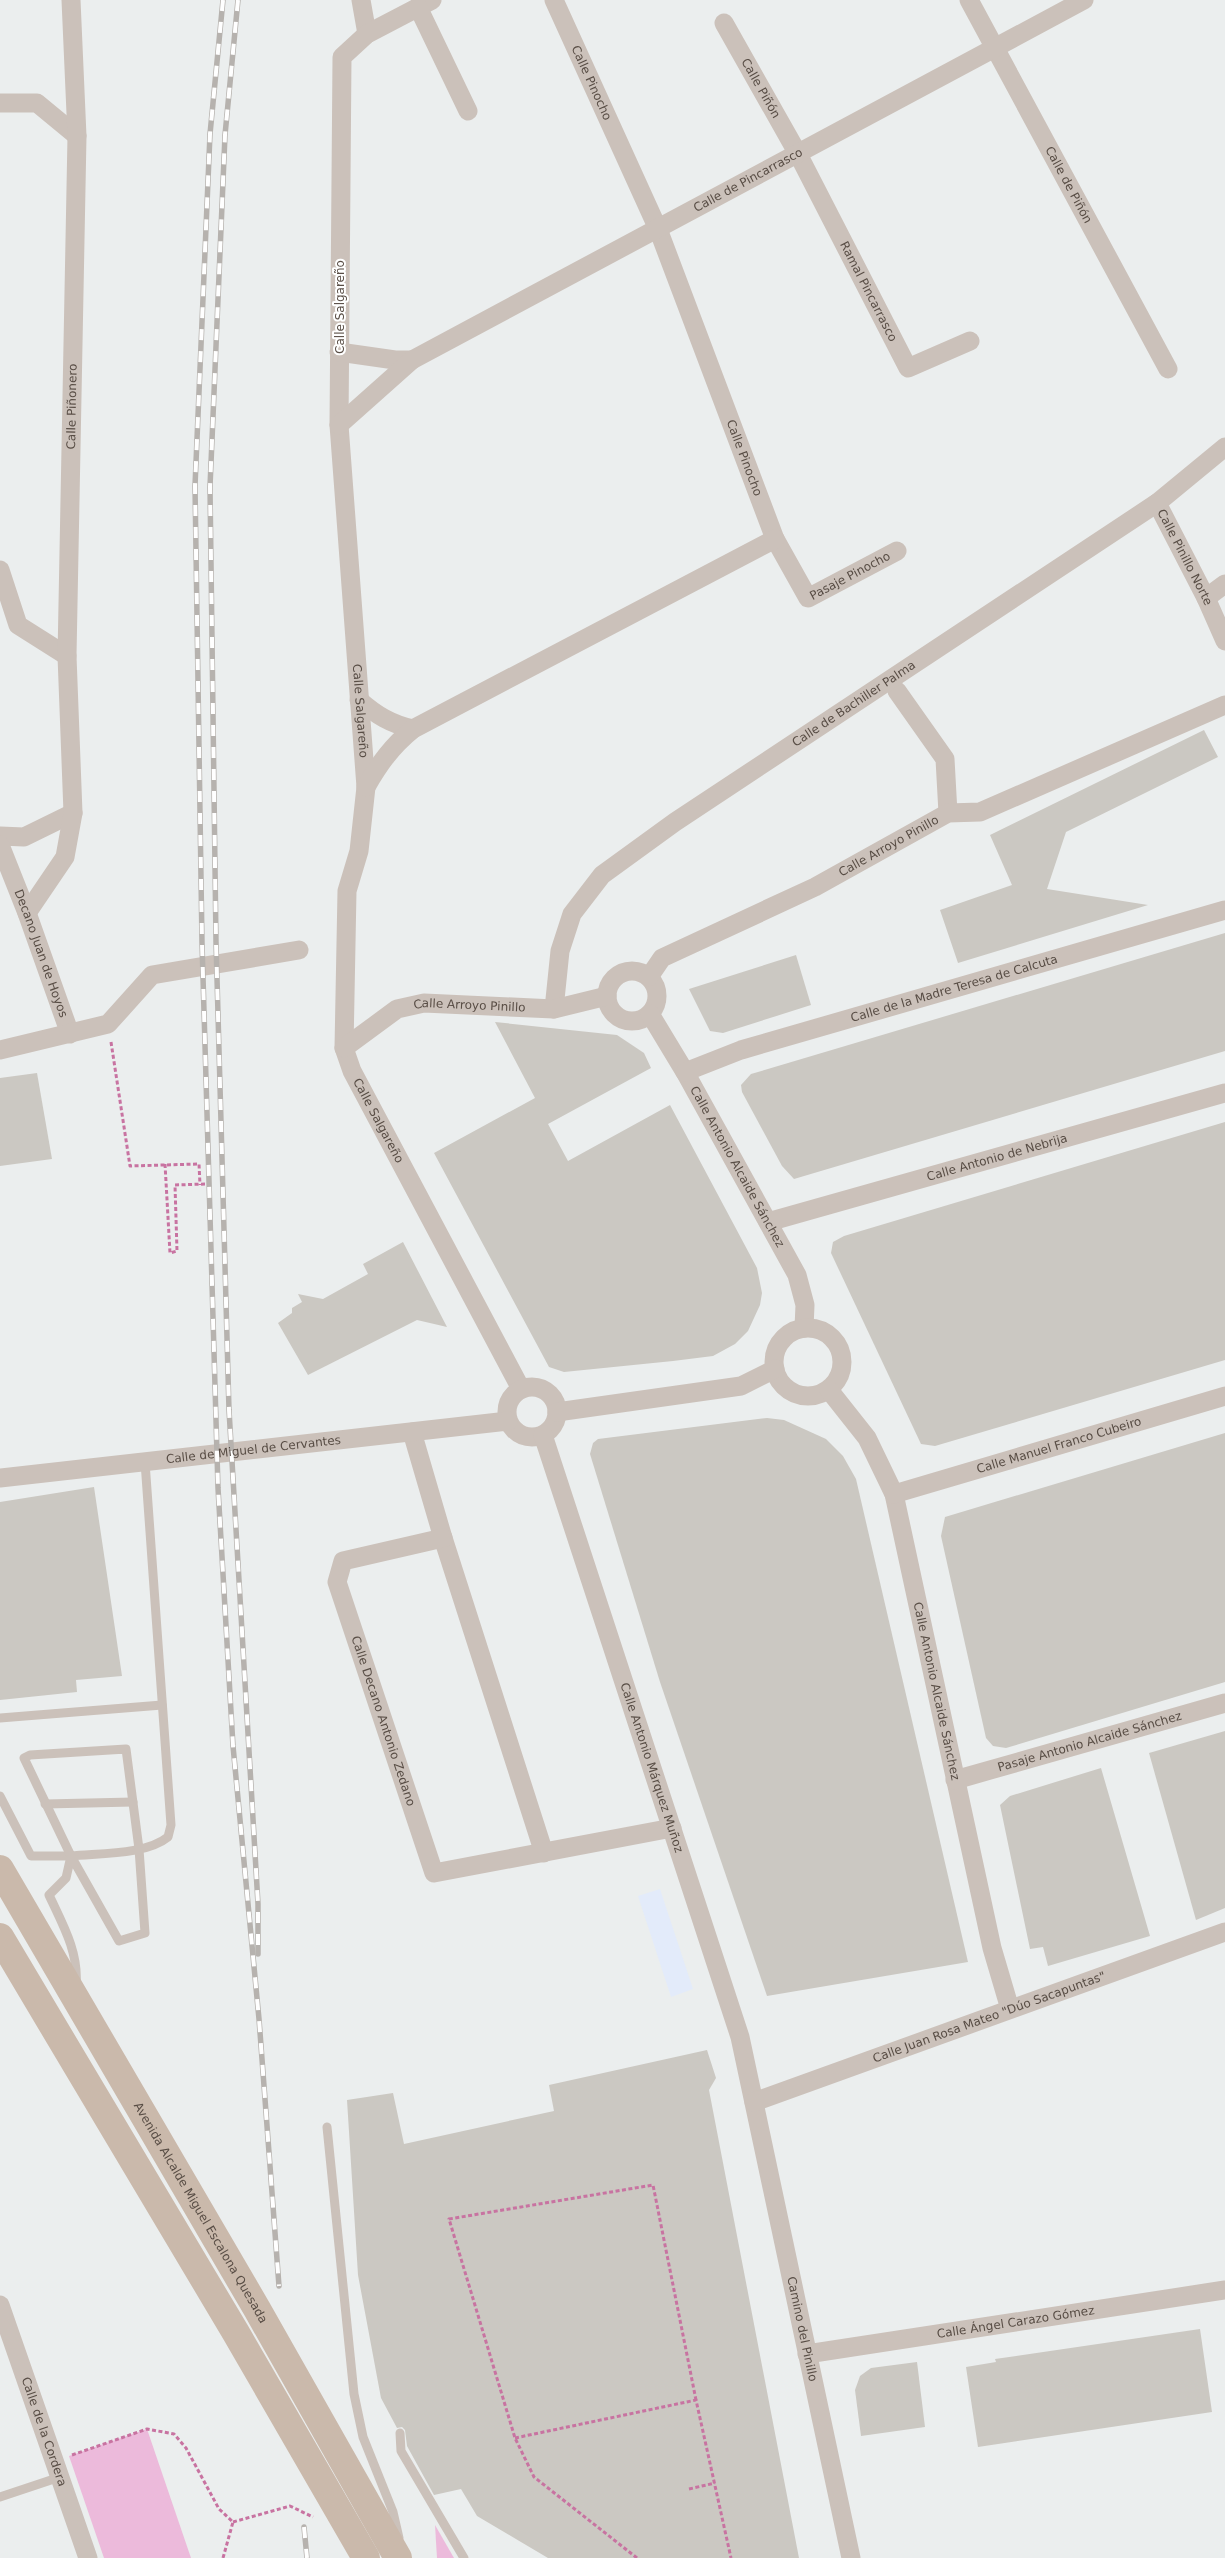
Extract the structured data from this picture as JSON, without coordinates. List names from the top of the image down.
{
  "streets": {
    "main road": ["Avenida Alcalde Miguel Escalona Quesada"],
    "street": [
      "Calle Pinocho",
      "Calle Piñón",
      "Calle de Pincarrasco",
      "Calle de Piñón",
      "Ramal Pincarrasco",
      "Calle Salgareño",
      "Calle Piñonero",
      "Calle Pinillo Norte",
      "Pasaje Pinocho",
      "Calle de Bachiller Palma",
      "Calle Arroyo Pinillo",
      "Decano Juan de Hoyos",
      "Calle de la Madre Teresa de Calcuta",
      "Calle Antonio de Nebrija",
      "Calle Antonio Alcaide Sánchez",
      "Calle Manuel Franco Cubeiro",
      "Calle de Miguel de Cervantes",
      "Calle Decano Antonio Zedano",
      "Pasaje Antonio Alcaide Sánchez",
      "Calle Antonio Márquez Muñoz",
      "Calle Juan Rosa Mateo \"Dúo Sacapuntas\"",
      "Calle Ángel Carazo Gómez",
      "Camino del Pinillo",
      "Calle de la Cordera"
    ]
  },
  "crossings": [
    ["Calle Pinocho", "Calle de Pincarrasco"],
    ["Calle Pinocho", "Pasaje Pinocho"],
    ["Calle Piñón", "Calle de Pincarrasco"],
    ["Calle Piñón", "Ramal Pincarrasco"],
    ["Calle de Pincarrasco", "Calle de Piñón"],
    ["Calle de Pincarrasco", "Ramal Pincarrasco"],
    ["Calle de Pincarrasco", "Calle Salgareño"],
    ["Calle Salgareño", "Calle Arroyo Pinillo"],
    ["Calle Salgareño", "Calle de Miguel de Cervantes"],
    ["Calle Salgareño", "Calle Antonio Márquez Muñoz"],
    ["Calle Piñonero", "Decano Juan de Hoyos"],
    ["Calle Pinillo Norte", "Calle de Bachiller Palma"],
    ["Calle de Bachiller Palma", "Calle Arroyo Pinillo"],
    ["Calle Arroyo Pinillo", "Calle Antonio Alcaide Sánchez"],
    ["Calle de la Madre Teresa de Calcuta", "Calle Antonio Alcaide Sánchez"],
    ["Calle Antonio de Nebrija", "Calle Antonio Alcaide Sánchez"],
    ["Calle Antonio Alcaide Sánchez", "Calle Manuel Franco Cubeiro"],
    ["Calle Antonio Alcaide Sánchez", "Pasaje Antonio Alcaide Sánchez"],
    ["Calle Antonio Alcaide Sánchez", "Calle Juan Rosa Mateo \"Dúo Sacapuntas\""],
    ["Calle de Miguel de Cervantes", "Calle Antonio Márquez Muñoz"],
    ["Calle Decano Antonio Zedano", "Calle Antonio Márquez Muñoz"],
    ["Calle Antonio Márquez Muñoz", "Calle Juan Rosa Mateo \"Dúo Sacapuntas\""],
    ["Calle Antonio Márquez Muñoz", "Camino del Pinillo"],
    ["Calle Juan Rosa Mateo \"Dúo Sacapuntas\"", "Camino del Pinillo"],
    ["Calle Ángel Carazo Gómez", "Camino del Pinillo"]
  ]
}
